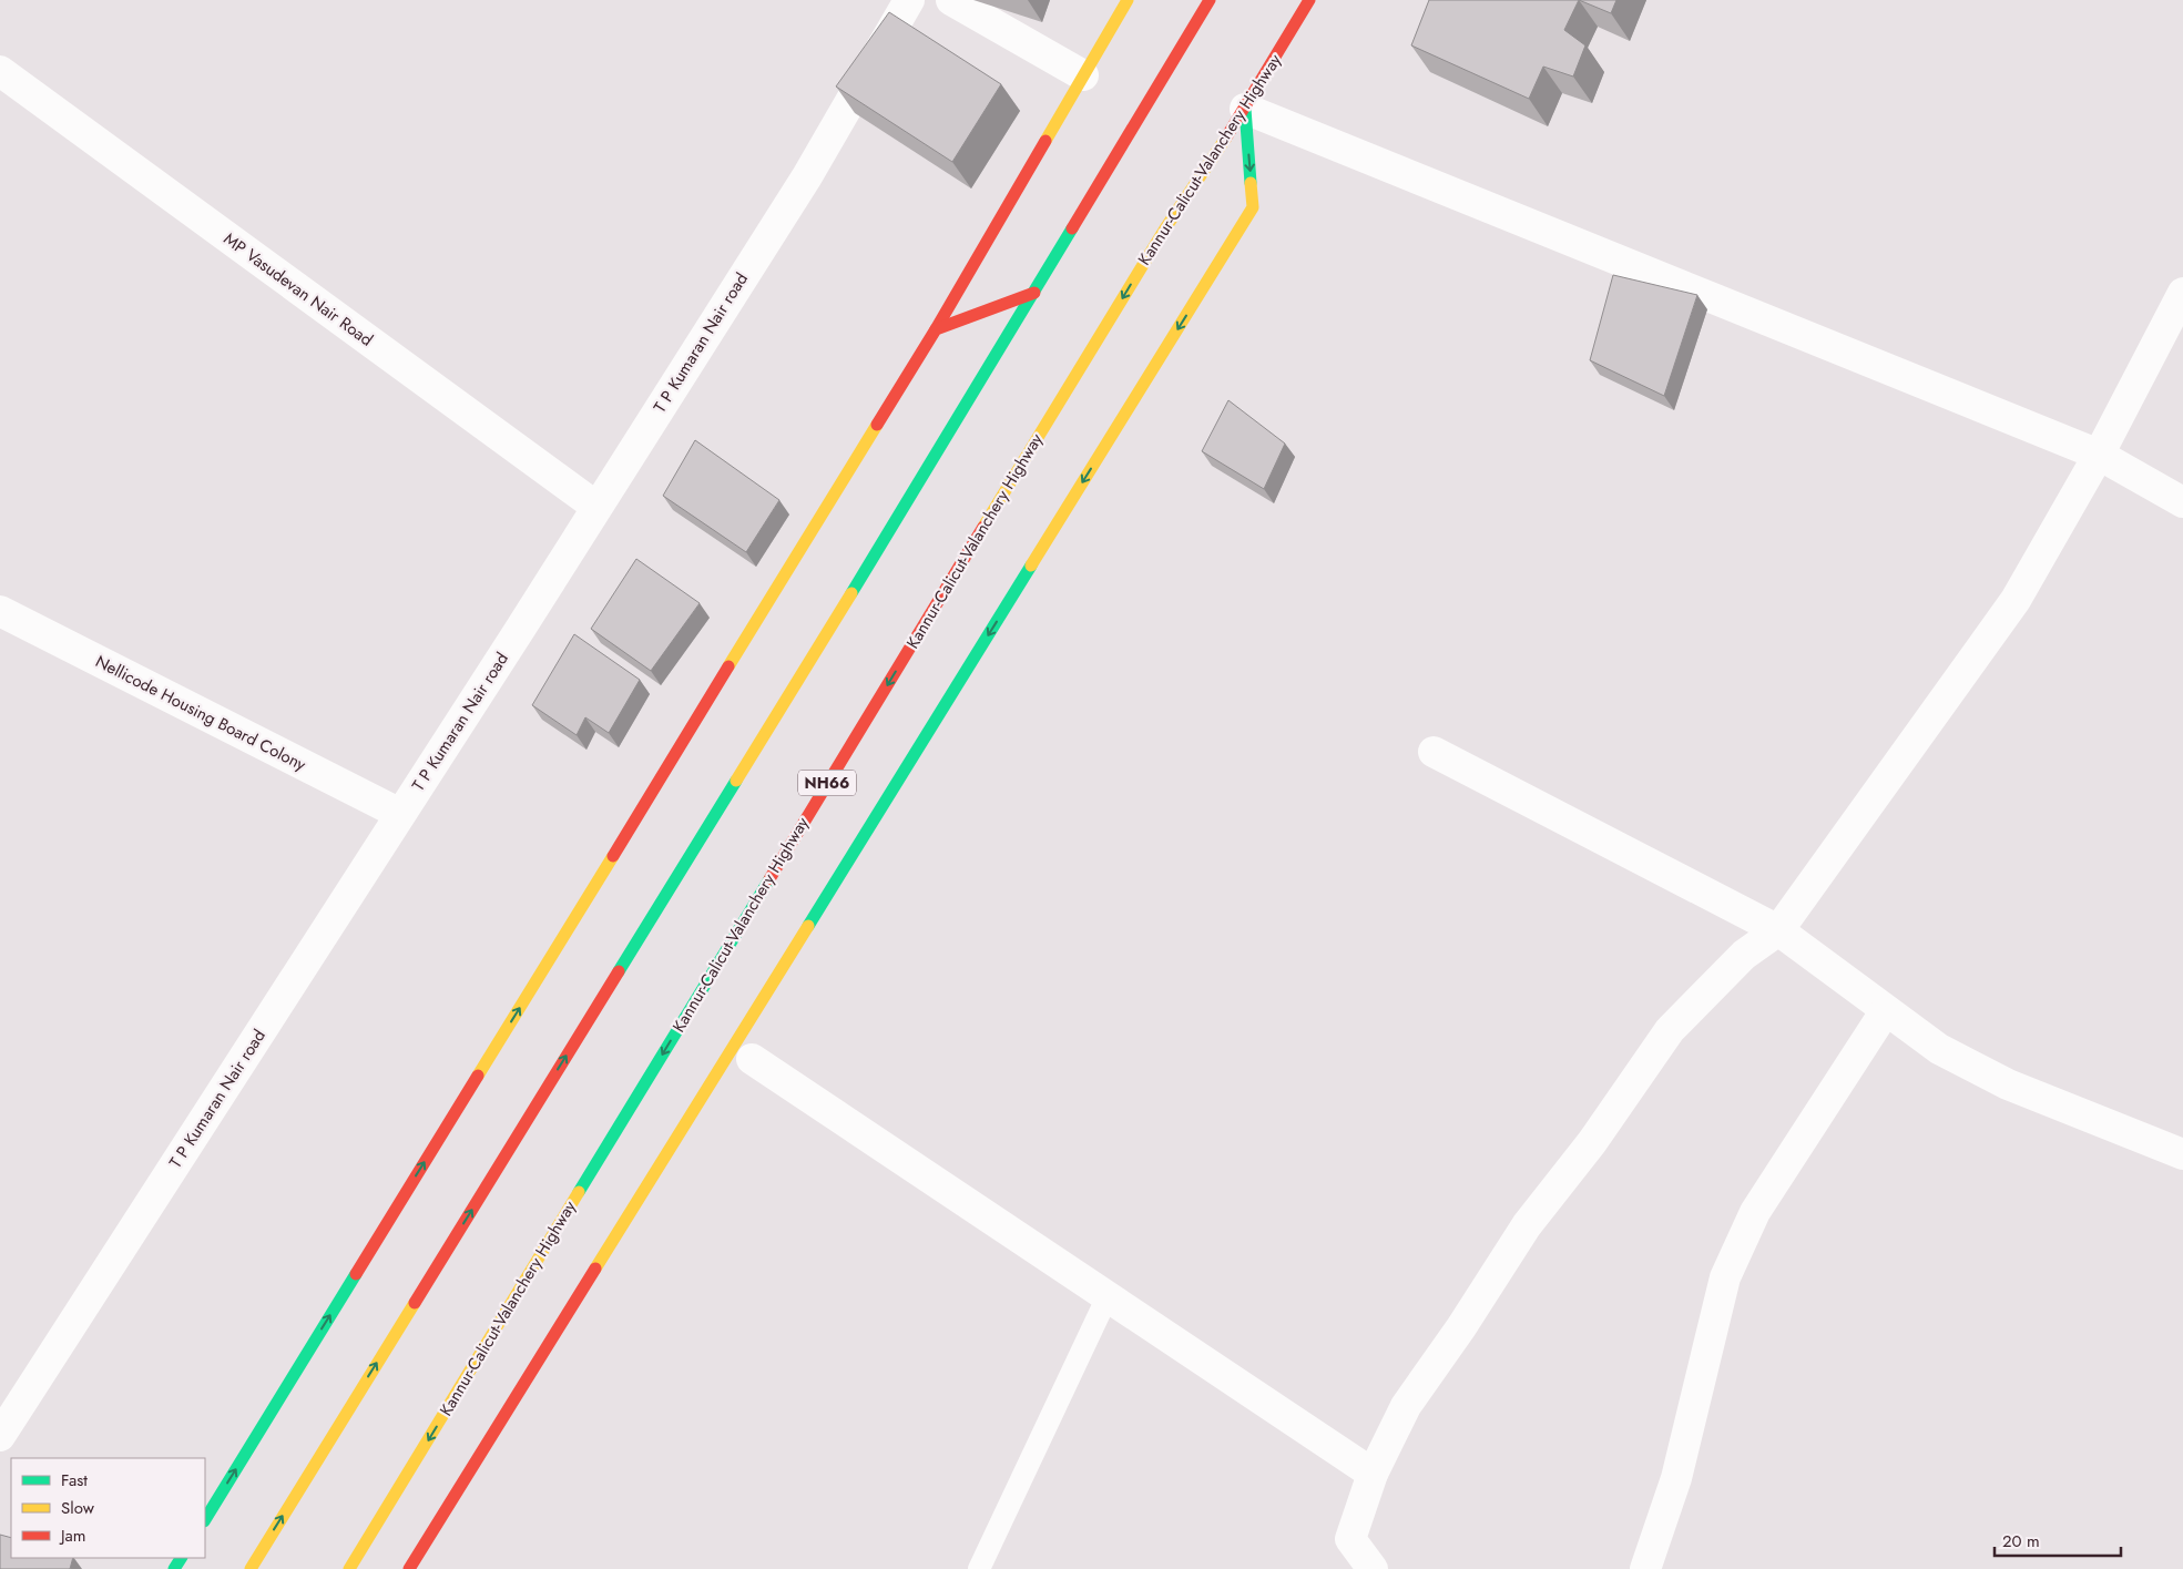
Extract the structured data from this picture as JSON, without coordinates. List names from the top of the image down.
{
  "streets": {
    "main road": ["Kannur-Calicut-Valanchery Highway", "NH66"],
    "street": ["MP Vasudevan Nair Road", "T P Kumaran Nair road", "Nellicode Housing Board Colony"]
  },
  "crossings": [
    ["MP Vasudevan Nair Road", "T P Kumaran Nair road"],
    ["T P Kumaran Nair road", "Nellicode Housing Board Colony"]
  ],
  "legend": ["Fast", "Slow", "Jam"],
  "scale_bar": "20 m"
}
